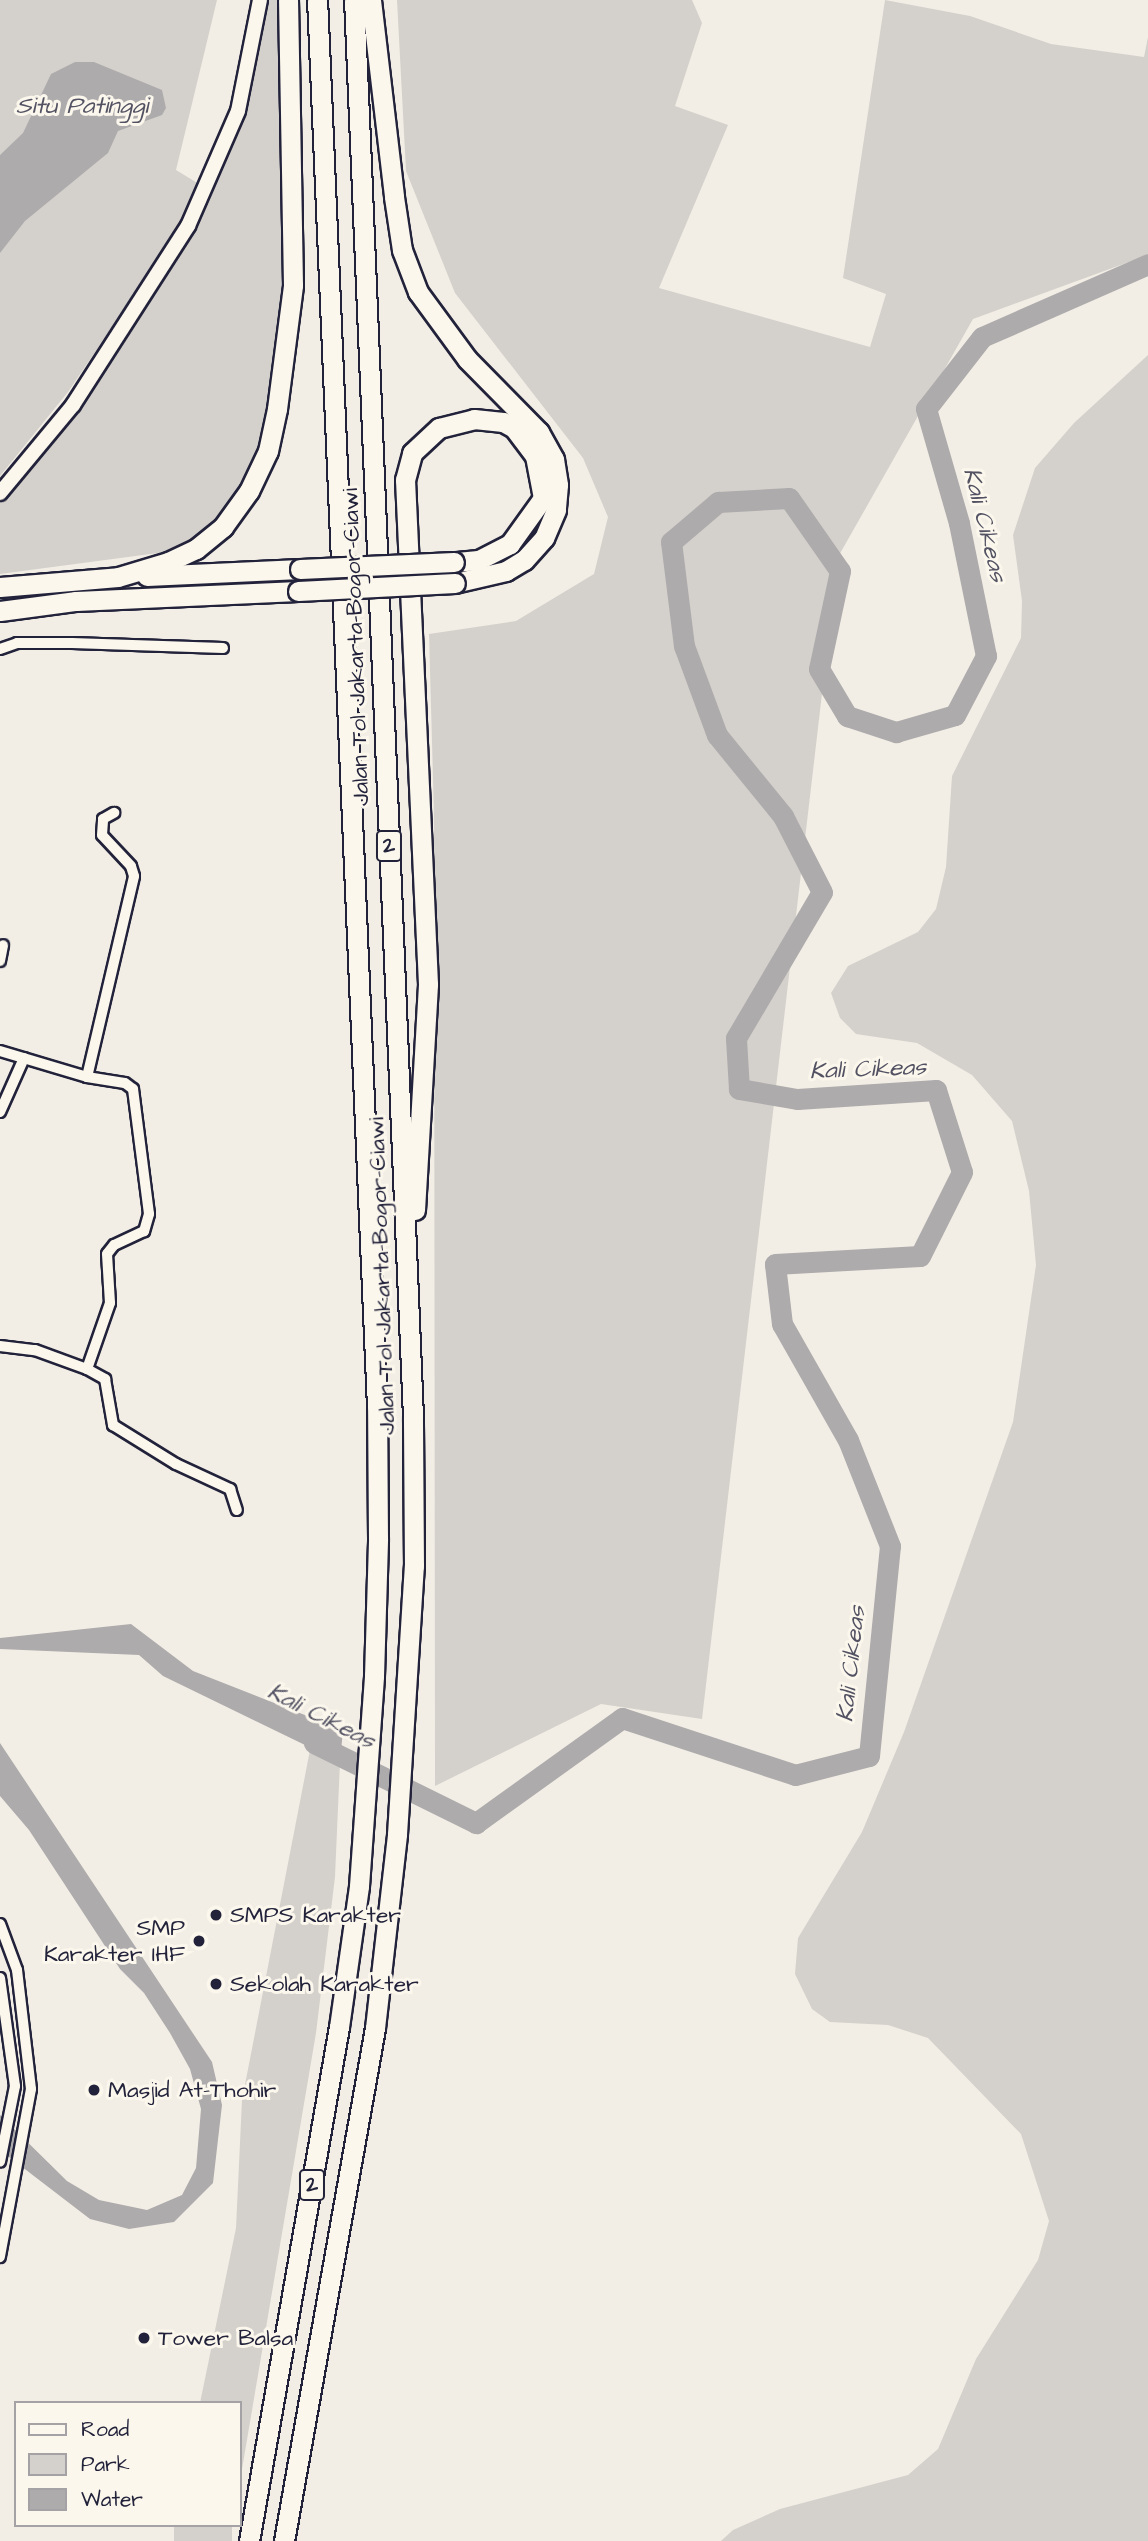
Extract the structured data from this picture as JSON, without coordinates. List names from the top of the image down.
{
  "streets": {
    "highway": ["Jalan Tol Jakarta–Bogor–Ciawi", "2"]
  },
  "water": ["Situ Patinggi", "Kali Cikeas"],
  "places": [
    "SMPS Karakter",
    "SMP Karakter IHF",
    "Sekolah Karakter",
    "Masjid At-Thohir",
    "Tower Balsa"
  ],
  "legend": ["Road", "Park", "Water"]
}
